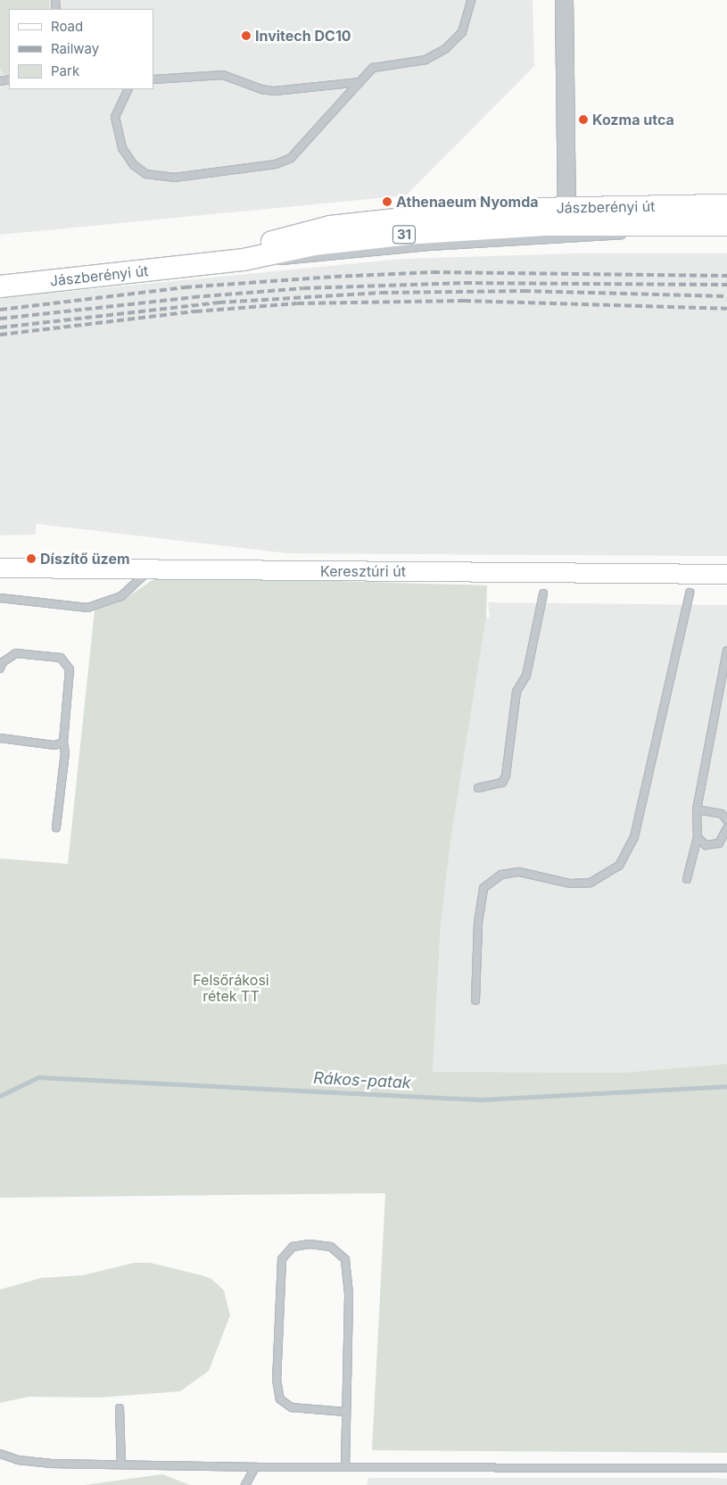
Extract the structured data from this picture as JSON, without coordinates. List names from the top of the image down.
{
  "streets": {
    "main road": ["Jászberényi út", "31", "Keresztúri út"]
  },
  "water": ["Rákos-patak"],
  "parks": ["Felsőrákosi rétek TT"],
  "places": [
    "Invitech DC10",
    "Kozma utca",
    "Athenaeum Nyomda",
    "Díszítő üzem"
  ],
  "legend": ["Road", "Railway", "Park"]
}
